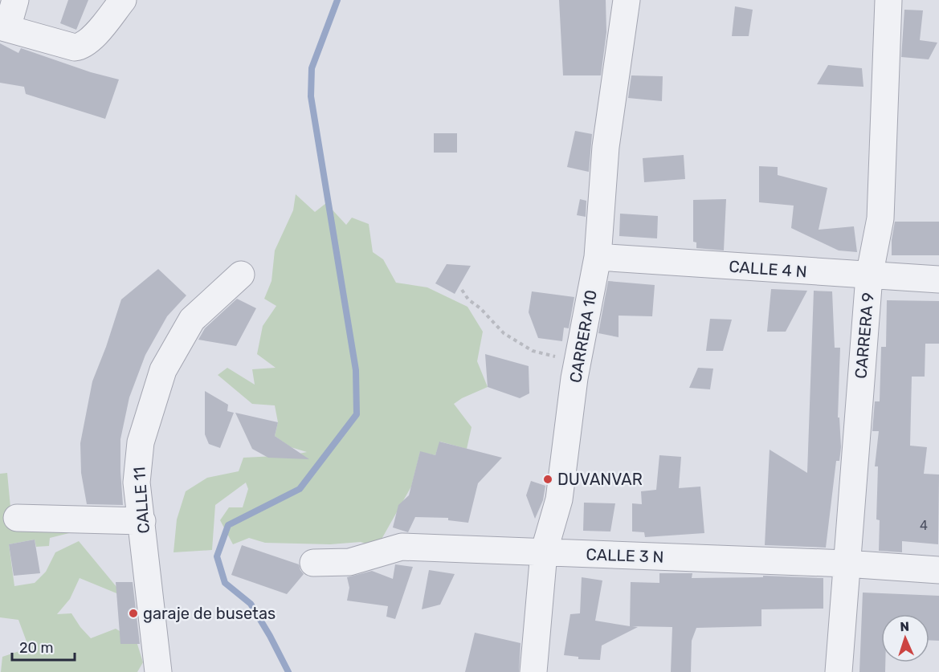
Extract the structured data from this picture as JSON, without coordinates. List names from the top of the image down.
{
  "streets": {
    "street": [
      "CALLE 4 N",
      "CARRERA 9",
      "CARRERA 10",
      "CALLE 11",
      "CALLE 3 N"
    ]
  },
  "crossings": [
    ["CALLE 4 N", "CARRERA 9"],
    ["CALLE 4 N", "CARRERA 10"],
    ["CARRERA 9", "CALLE 3 N"],
    ["CARRERA 10", "CALLE 3 N"]
  ],
  "places": ["DUVANVAR", "garaje de busetas"],
  "house_numbers": ["4"],
  "scale_bar": "20 m",
  "north": "top"
}
